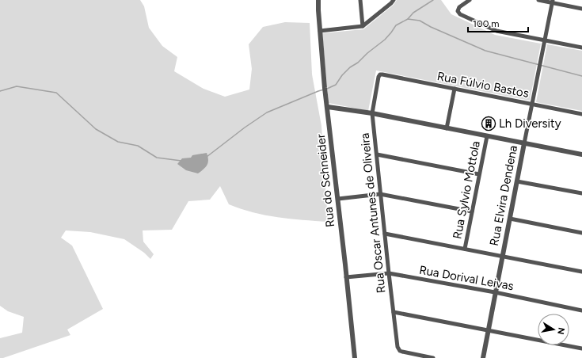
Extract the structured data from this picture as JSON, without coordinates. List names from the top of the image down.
{
  "streets": {
    "street": [
      "Rua Fúlvio Bastos",
      "Rua do Schneider",
      "Rua Sylvio Mottola",
      "Rua Elvira Dendena",
      "Rua Oscar Antunes de Oliveira",
      "Rua Dorival Leivas"
    ]
  },
  "crossings": [
    ["Rua Fúlvio Bastos", "Rua Elvira Dendena"],
    ["Rua Fúlvio Bastos", "Rua Oscar Antunes de Oliveira"],
    ["Rua do Schneider", "Rua Dorival Leivas"],
    ["Rua Elvira Dendena", "Rua Dorival Leivas"],
    ["Rua Oscar Antunes de Oliveira", "Rua Dorival Leivas"]
  ],
  "places": {
    "building": ["Lh Diversity"]
  },
  "scale_bar": "100 m",
  "north": "right"
}
